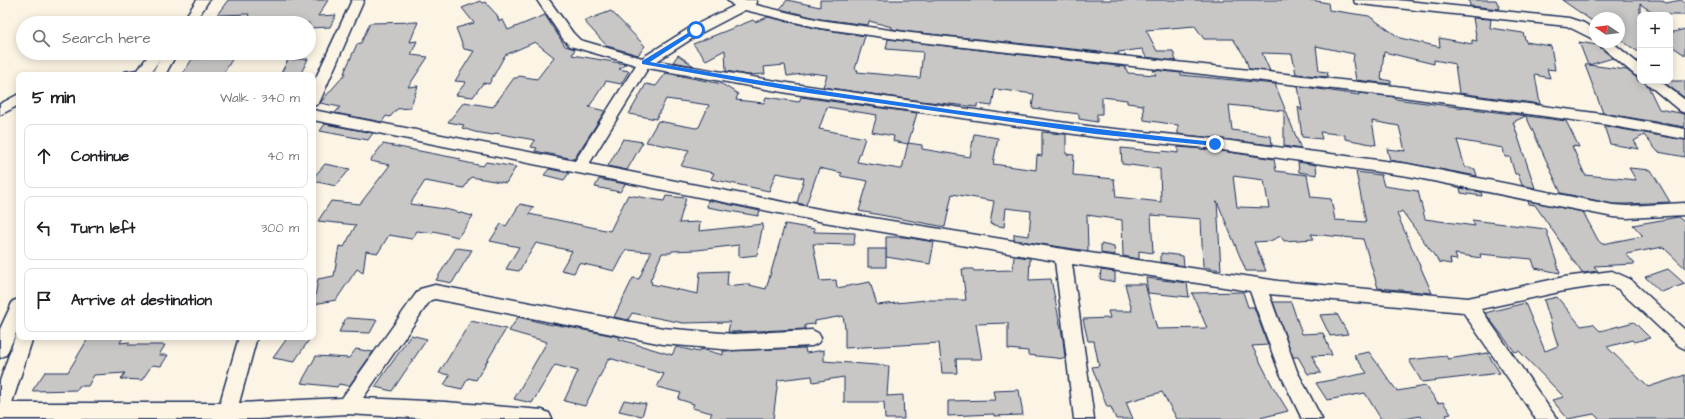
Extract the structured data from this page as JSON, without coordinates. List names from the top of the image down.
{
  "north": "left",
  "page": {
    "map_buttons": ["+", "−"],
    "search": "Search here",
    "heading": ["5 min", "Walk · 340 m"],
    "list": [
      ["Continue", "40 m"],
      ["Turn left", "300 m"],
      "Arrive at destination"
    ]
  }
}
